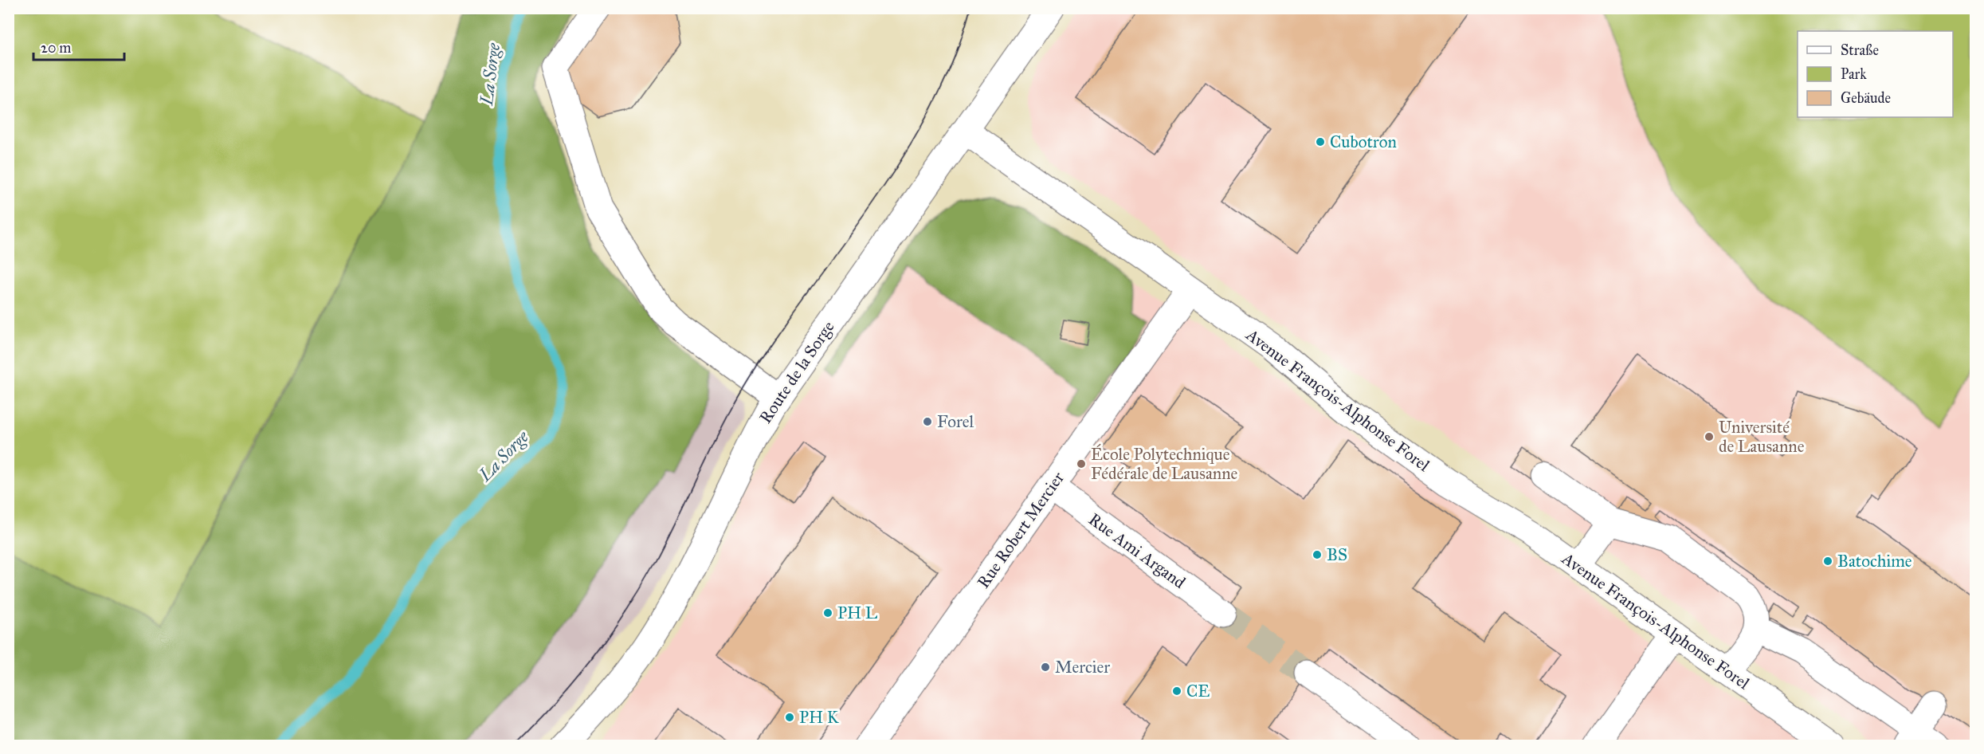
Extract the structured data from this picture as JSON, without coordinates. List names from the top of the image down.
{
  "streets": {
    "street": [
      "Route de la Sorge",
      "Avenue François-Alphonse Forel",
      "Rue Robert Mercier",
      "Rue Ami Argand"
    ]
  },
  "crossings": [
    ["Route de la Sorge", "Avenue François-Alphonse Forel"],
    ["Avenue François-Alphonse Forel", "Rue Robert Mercier"],
    ["Rue Robert Mercier", "Rue Ami Argand"]
  ],
  "water": ["La Sorge"],
  "places": [
    "Cubotron",
    "Forel",
    "Université de Lausanne",
    "École Polytechnique Fédérale de Lausanne",
    "BS",
    "Batochime",
    "PH L",
    "Mercier",
    "CE",
    "PH K"
  ],
  "legend": ["Straße", "Park", "Gebäude"],
  "scale_bar": "20 m"
}
